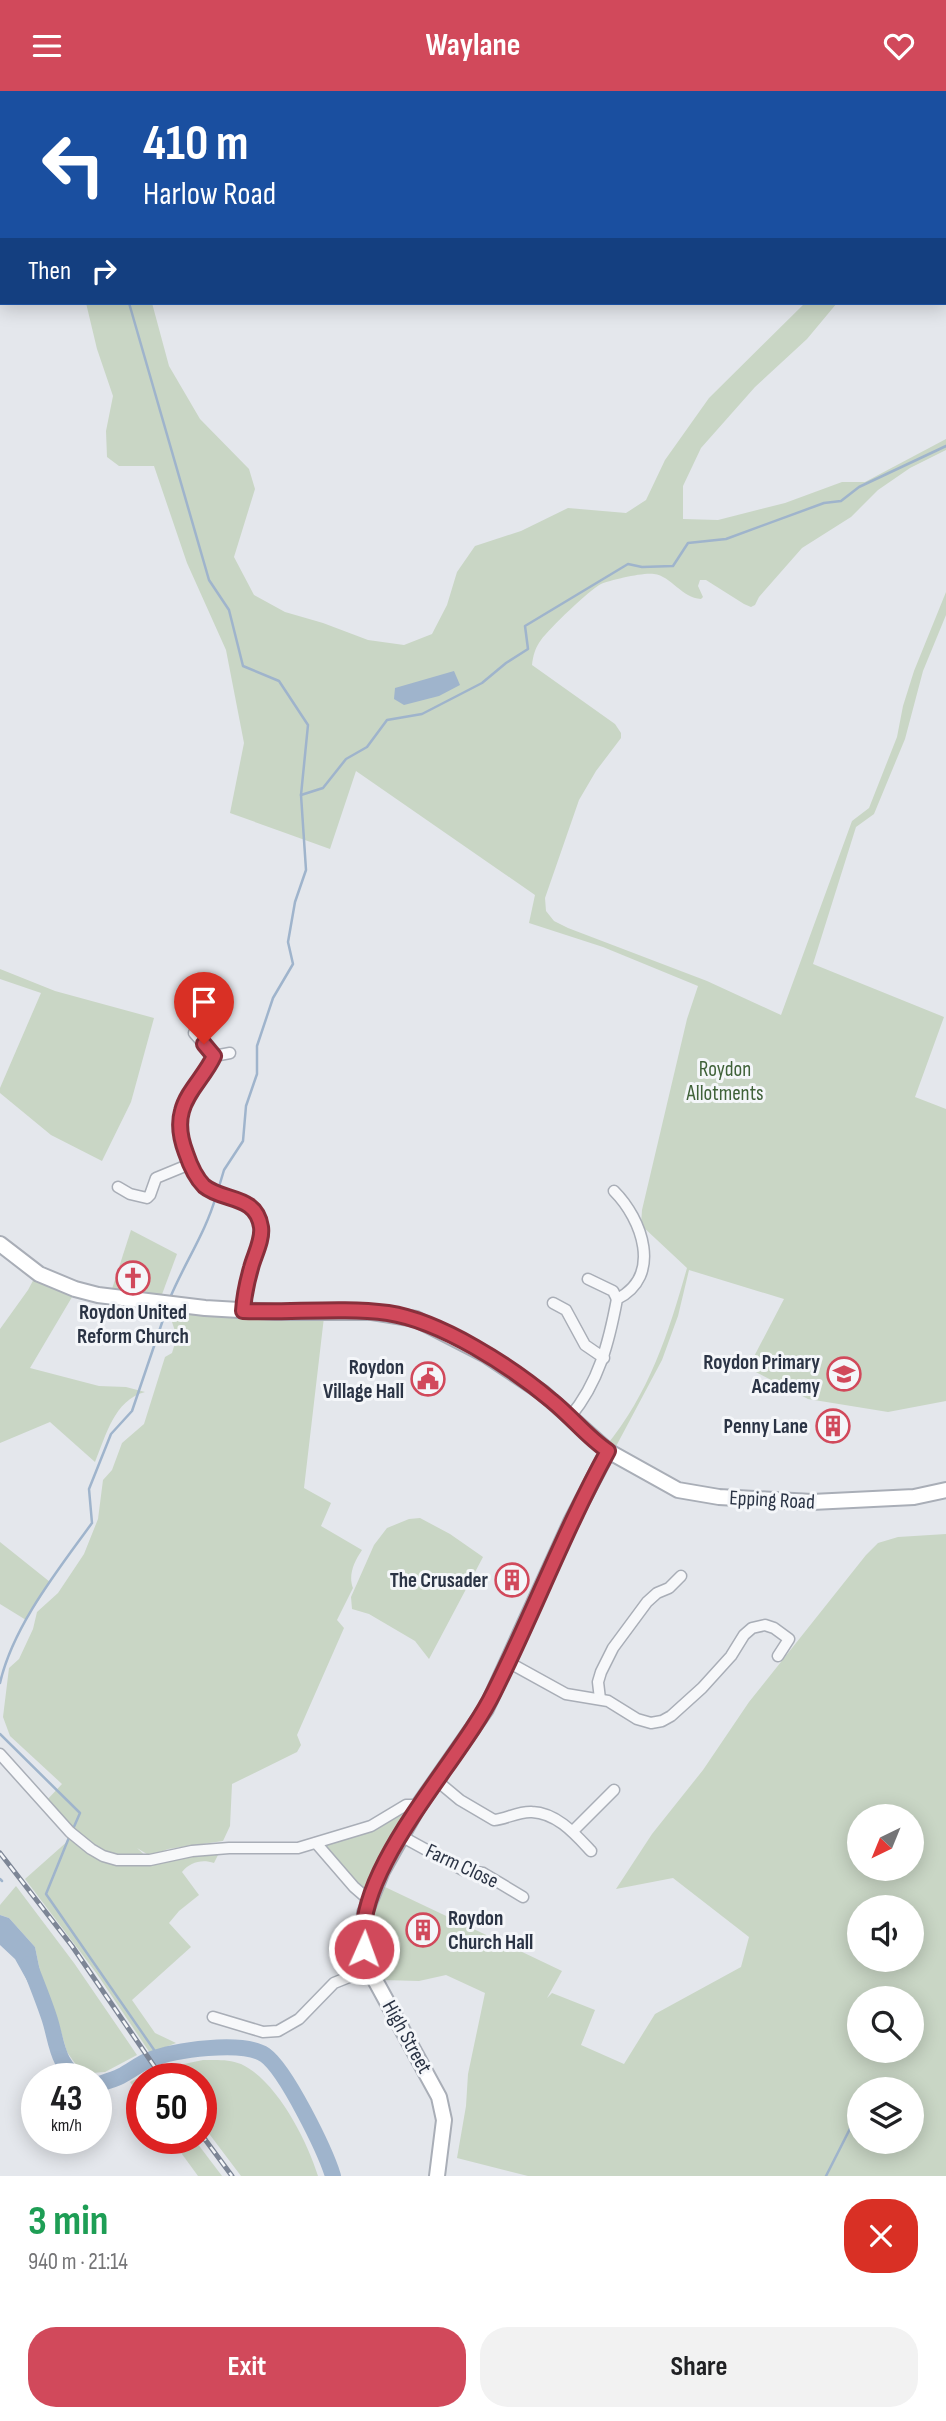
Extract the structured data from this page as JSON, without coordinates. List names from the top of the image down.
{
  "streets": {
    "main road": ["Epping Road", "High Street"],
    "street": ["Farm Close"]
  },
  "crossings": [
    ["Epping Road", "High Street"],
    ["Farm Close", "High Street"]
  ],
  "parks": ["Roydon Allotments"],
  "places": {
    "church": ["Roydon United Reform Church"],
    "school or university": ["Roydon Primary Academy"],
    "public building": ["Roydon Village Hall"],
    "building": ["Penny Lane", "The Crusader", "Roydon Church Hall"]
  },
  "north": "bottom left",
  "page": {
    "header": "Waylane",
    "turn": ["410 m", "Harlow Road"],
    "then": "Then",
    "speed": "43 km/h",
    "limit": "50",
    "heading": ["3 min", "940 m · 21:14"],
    "buttons": ["Exit", "Share"]
  }
}
